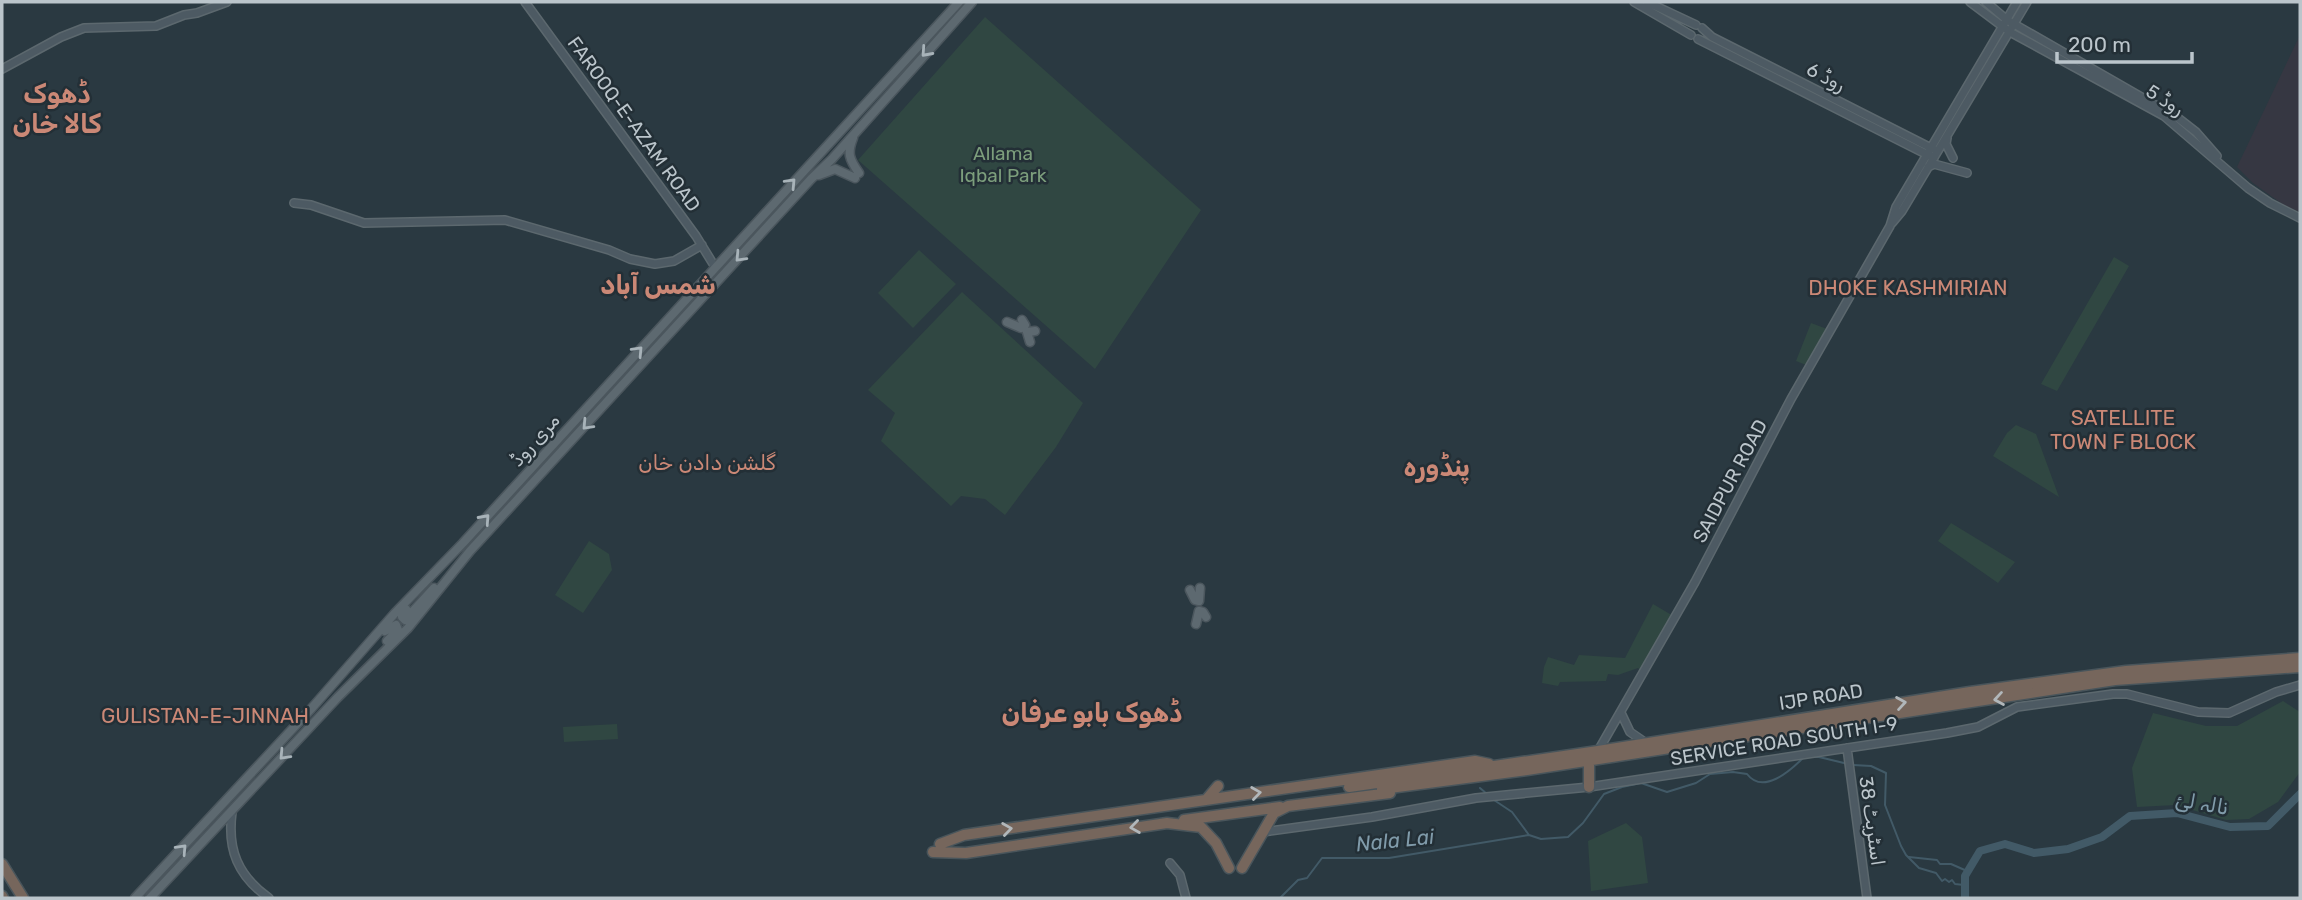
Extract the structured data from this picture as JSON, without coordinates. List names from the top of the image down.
{
  "streets": {
    "highway": ["IJP ROAD"],
    "main road": [
      "روڈ 6",
      "روڈ 5",
      "FAROOQ-E-AZAM ROAD",
      "مری روڈ",
      "SAIDPUR ROAD",
      "SERVICE ROAD SOUTH I-9",
      "اسٹریٹ 38"
    ]
  },
  "crossings": [
    ["روڈ 6", "SAIDPUR ROAD"],
    ["روڈ 5", "SAIDPUR ROAD"],
    ["FAROOQ-E-AZAM ROAD", "مری روڈ"],
    ["SAIDPUR ROAD", "IJP ROAD"],
    ["SERVICE ROAD SOUTH I-9", "اسٹریٹ 38"]
  ],
  "districts": [
    "ڈھوک کالا خان",
    "شمس آباد",
    "DHOKE KASHMIRIAN",
    "SATELLITE TOWN F BLOCK",
    "گلشن دادن خان",
    "پنڈورہ",
    "ڈھوک بابو عرفان",
    "GULISTAN-E-JINNAH"
  ],
  "water": ["نالہ لئ", "Nala Lai"],
  "parks": ["Allama Iqbal Park"],
  "scale_bar": "200 m"
}
